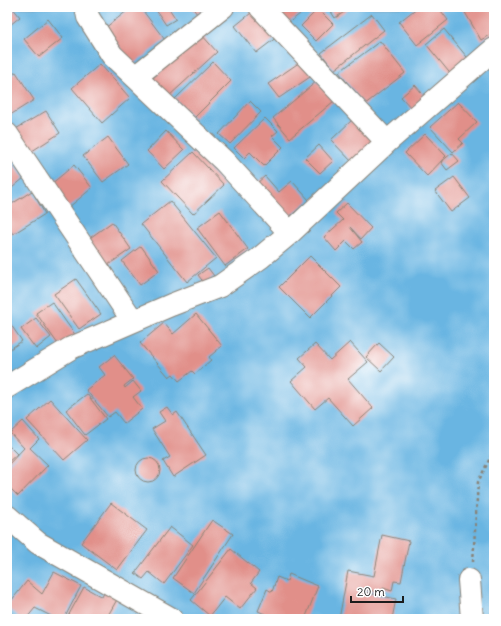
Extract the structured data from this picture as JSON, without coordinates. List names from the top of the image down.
{
  "scale_bar": "20 m"
}
